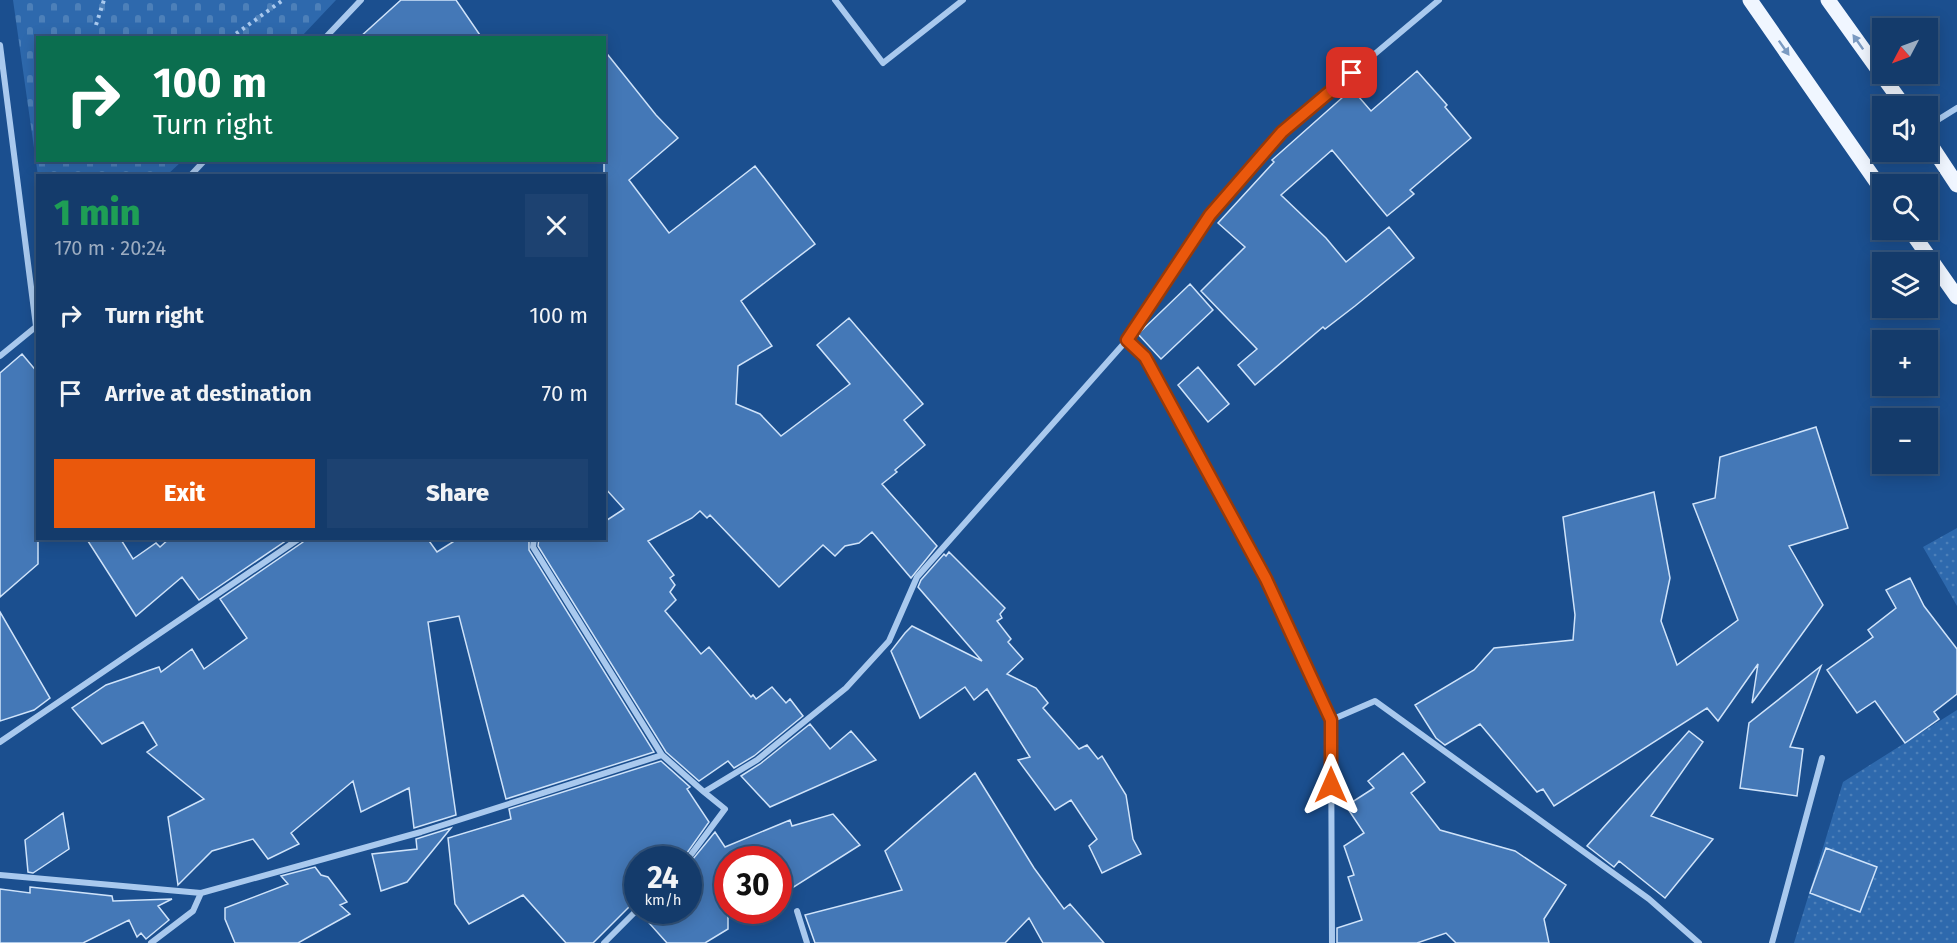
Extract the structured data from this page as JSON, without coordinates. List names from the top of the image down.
{
  "north": "bottom left",
  "page": {
    "map_buttons": ["+", "−"],
    "turn": ["100 m", "Turn right"],
    "heading": ["1 min", "170 m · 20:24"],
    "list": [
      {
        "name": "Turn right",
        "value": "100 m"
      },
      {
        "name": "Arrive at destination",
        "value": "70 m"
      }
    ],
    "buttons": ["Exit", "Share"],
    "speed": "24 km/h",
    "limit": "30"
  }
}
